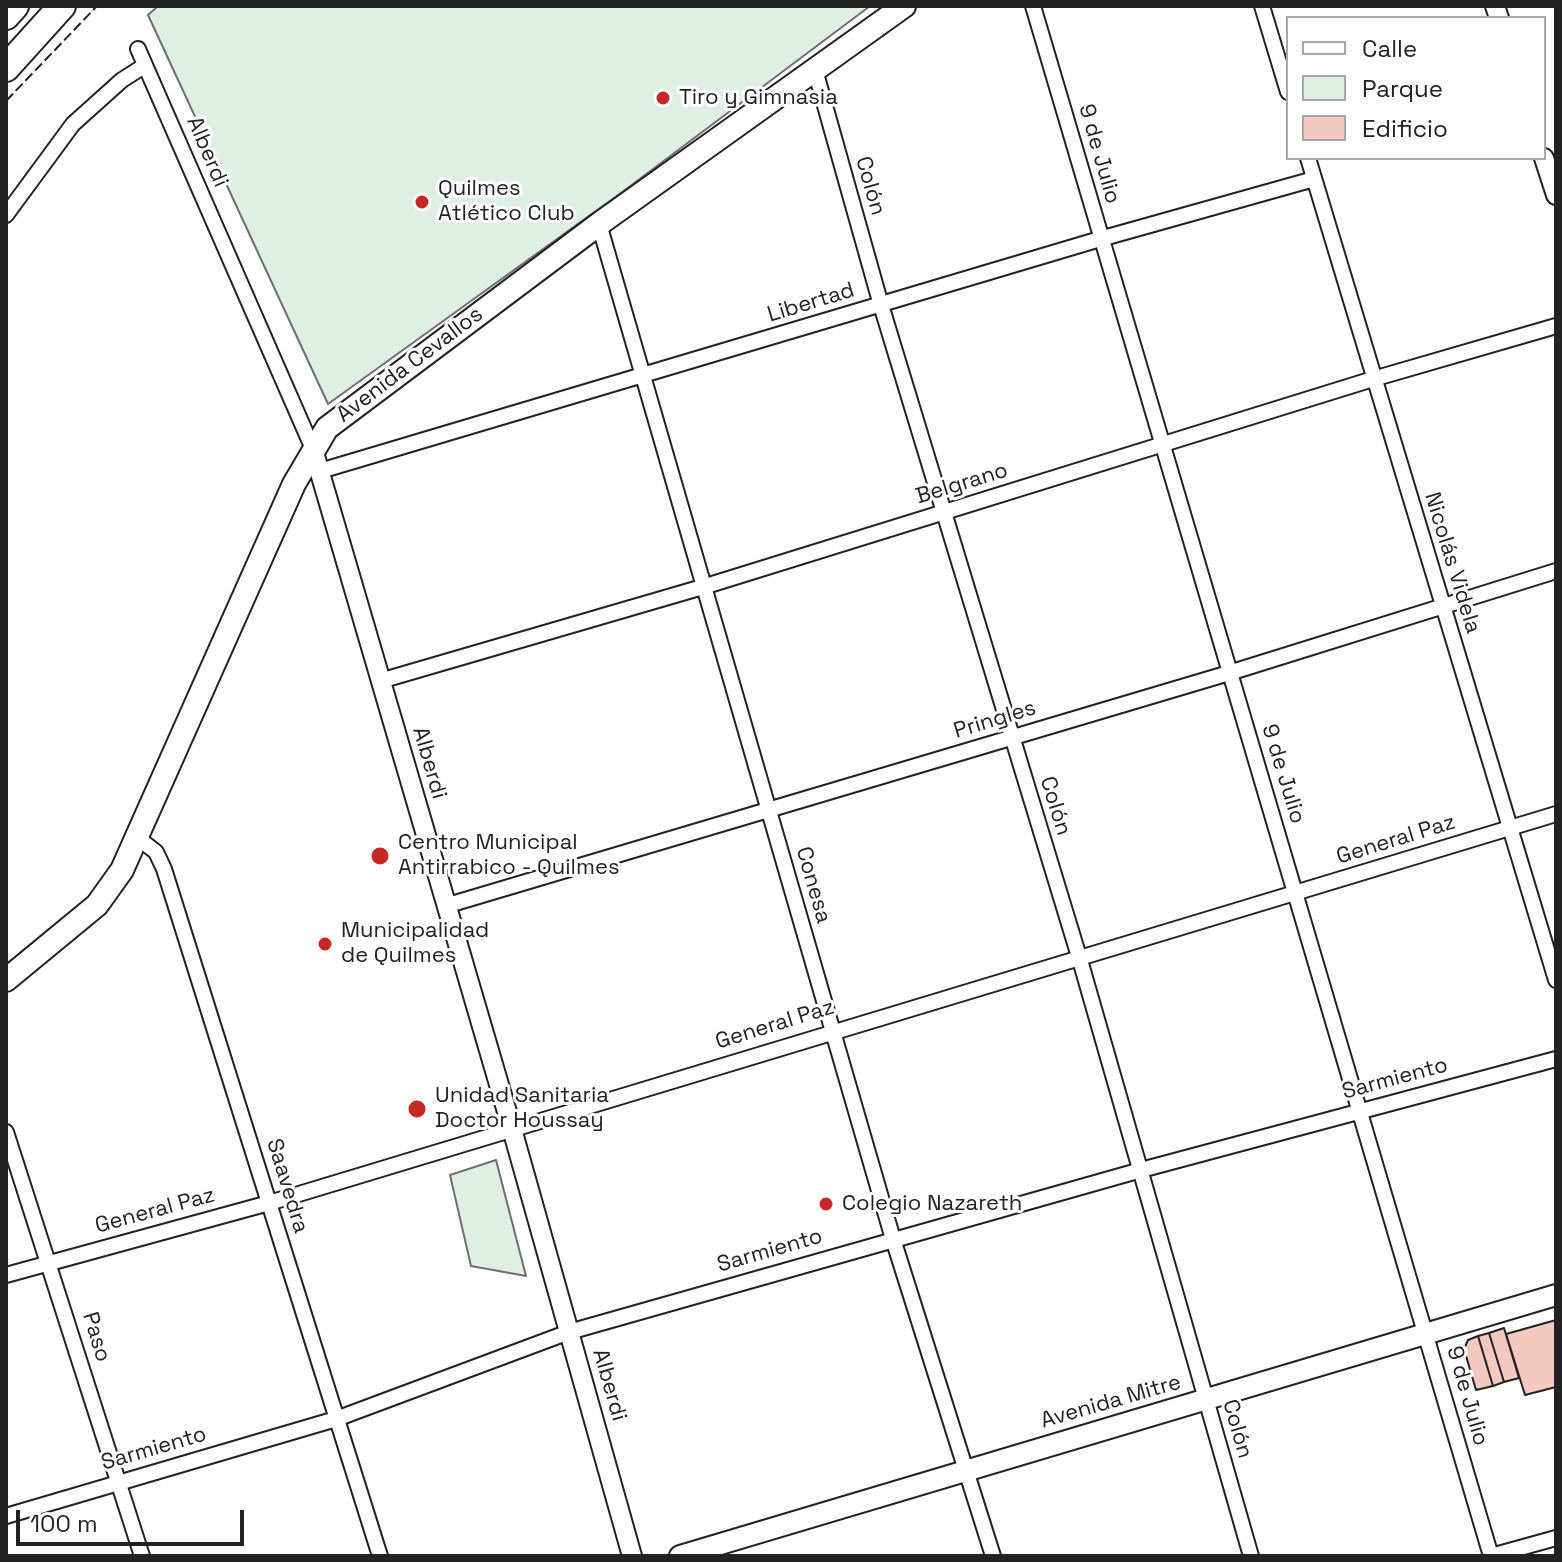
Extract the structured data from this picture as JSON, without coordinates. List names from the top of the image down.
{
  "streets": {
    "main road": ["Avenida Cevallos", "Avenida Mitre"],
    "street": [
      "Alberdi",
      "9 de Julio",
      "Colón",
      "Libertad",
      "Belgrano",
      "Nicolás Videla",
      "Pringles",
      "General Paz",
      "Conesa",
      "Sarmiento",
      "Saavedra",
      "Paso"
    ]
  },
  "crossings": [
    ["Alberdi", "Libertad"],
    ["Alberdi", "Avenida Cevallos"],
    ["Alberdi", "Belgrano"],
    ["Alberdi", "Pringles"],
    ["Alberdi", "General Paz"],
    ["Alberdi", "Sarmiento"],
    ["9 de Julio", "Libertad"],
    ["9 de Julio", "Belgrano"],
    ["9 de Julio", "Pringles"],
    ["9 de Julio", "General Paz"],
    ["9 de Julio", "Sarmiento"],
    ["9 de Julio", "Avenida Mitre"],
    ["Colón", "Libertad"],
    ["Colón", "Avenida Cevallos"],
    ["Colón", "Belgrano"],
    ["Colón", "Pringles"],
    ["Colón", "General Paz"],
    ["Colón", "Sarmiento"],
    ["Colón", "Avenida Mitre"],
    ["Libertad", "Nicolás Videla"],
    ["Libertad", "Conesa"],
    ["Avenida Cevallos", "Conesa"],
    ["Avenida Cevallos", "Saavedra"],
    ["Belgrano", "Nicolás Videla"],
    ["Belgrano", "Conesa"],
    ["Nicolás Videla", "Pringles"],
    ["Nicolás Videla", "General Paz"],
    ["Pringles", "Conesa"],
    ["General Paz", "Conesa"],
    ["General Paz", "Saavedra"],
    ["General Paz", "Paso"],
    ["Conesa", "Sarmiento"],
    ["Conesa", "Avenida Mitre"],
    ["Sarmiento", "Saavedra"],
    ["Sarmiento", "Paso"]
  ],
  "places": [
    "Tiro y Gimnasia",
    "Quilmes Atlético Club",
    "Centro Municipal Antirrabico - Quilmes",
    "Municipalidad de Quilmes",
    "Unidad Sanitaria Doctor Houssay",
    "Colegio Nazareth"
  ],
  "legend": ["Calle", "Parque", "Edificio"],
  "scale_bar": "100 m"
}
